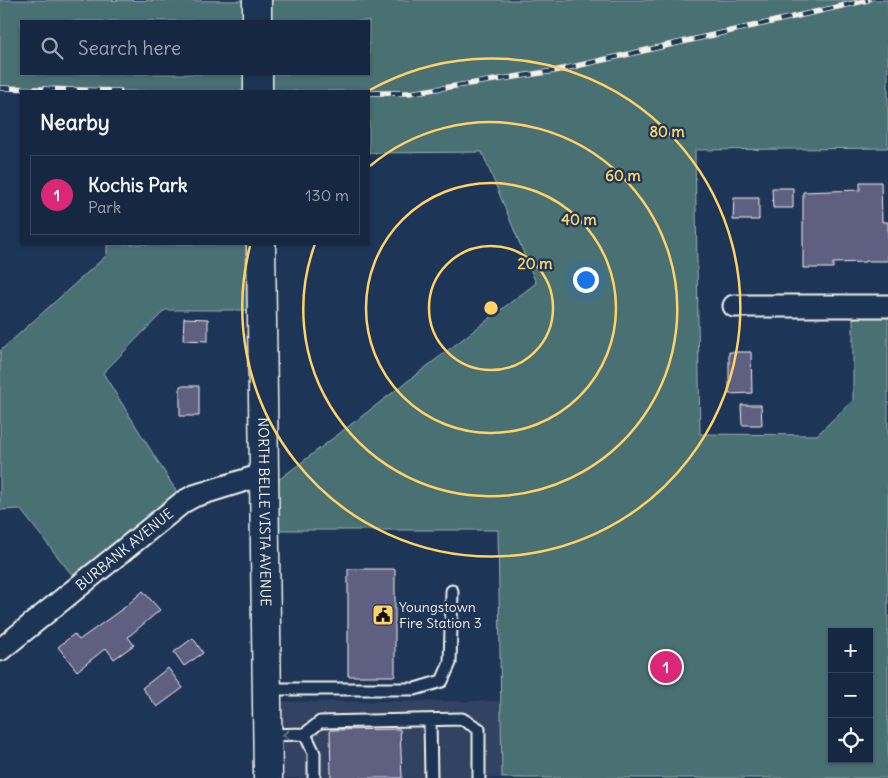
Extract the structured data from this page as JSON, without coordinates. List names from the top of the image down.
{
  "streets": {
    "street": ["NORTH BELLE VISTA AVENUE", "BURBANK AVENUE"]
  },
  "crossings": [
    ["NORTH BELLE VISTA AVENUE", "BURBANK AVENUE"]
  ],
  "places": {
    "public building": ["Youngstown Fire Station 3"]
  },
  "page": {
    "search": "Search here",
    "heading": "Nearby",
    "list": [
      {
        "mark": "1",
        "name": "Kochis Park",
        "note": "Park",
        "value": "130 m"
      }
    ],
    "map_buttons": ["+", "−"],
    "pins": "1"
  },
  "rings": [
    "80 m",
    "60 m",
    "40 m",
    "20 m"
  ]
}
